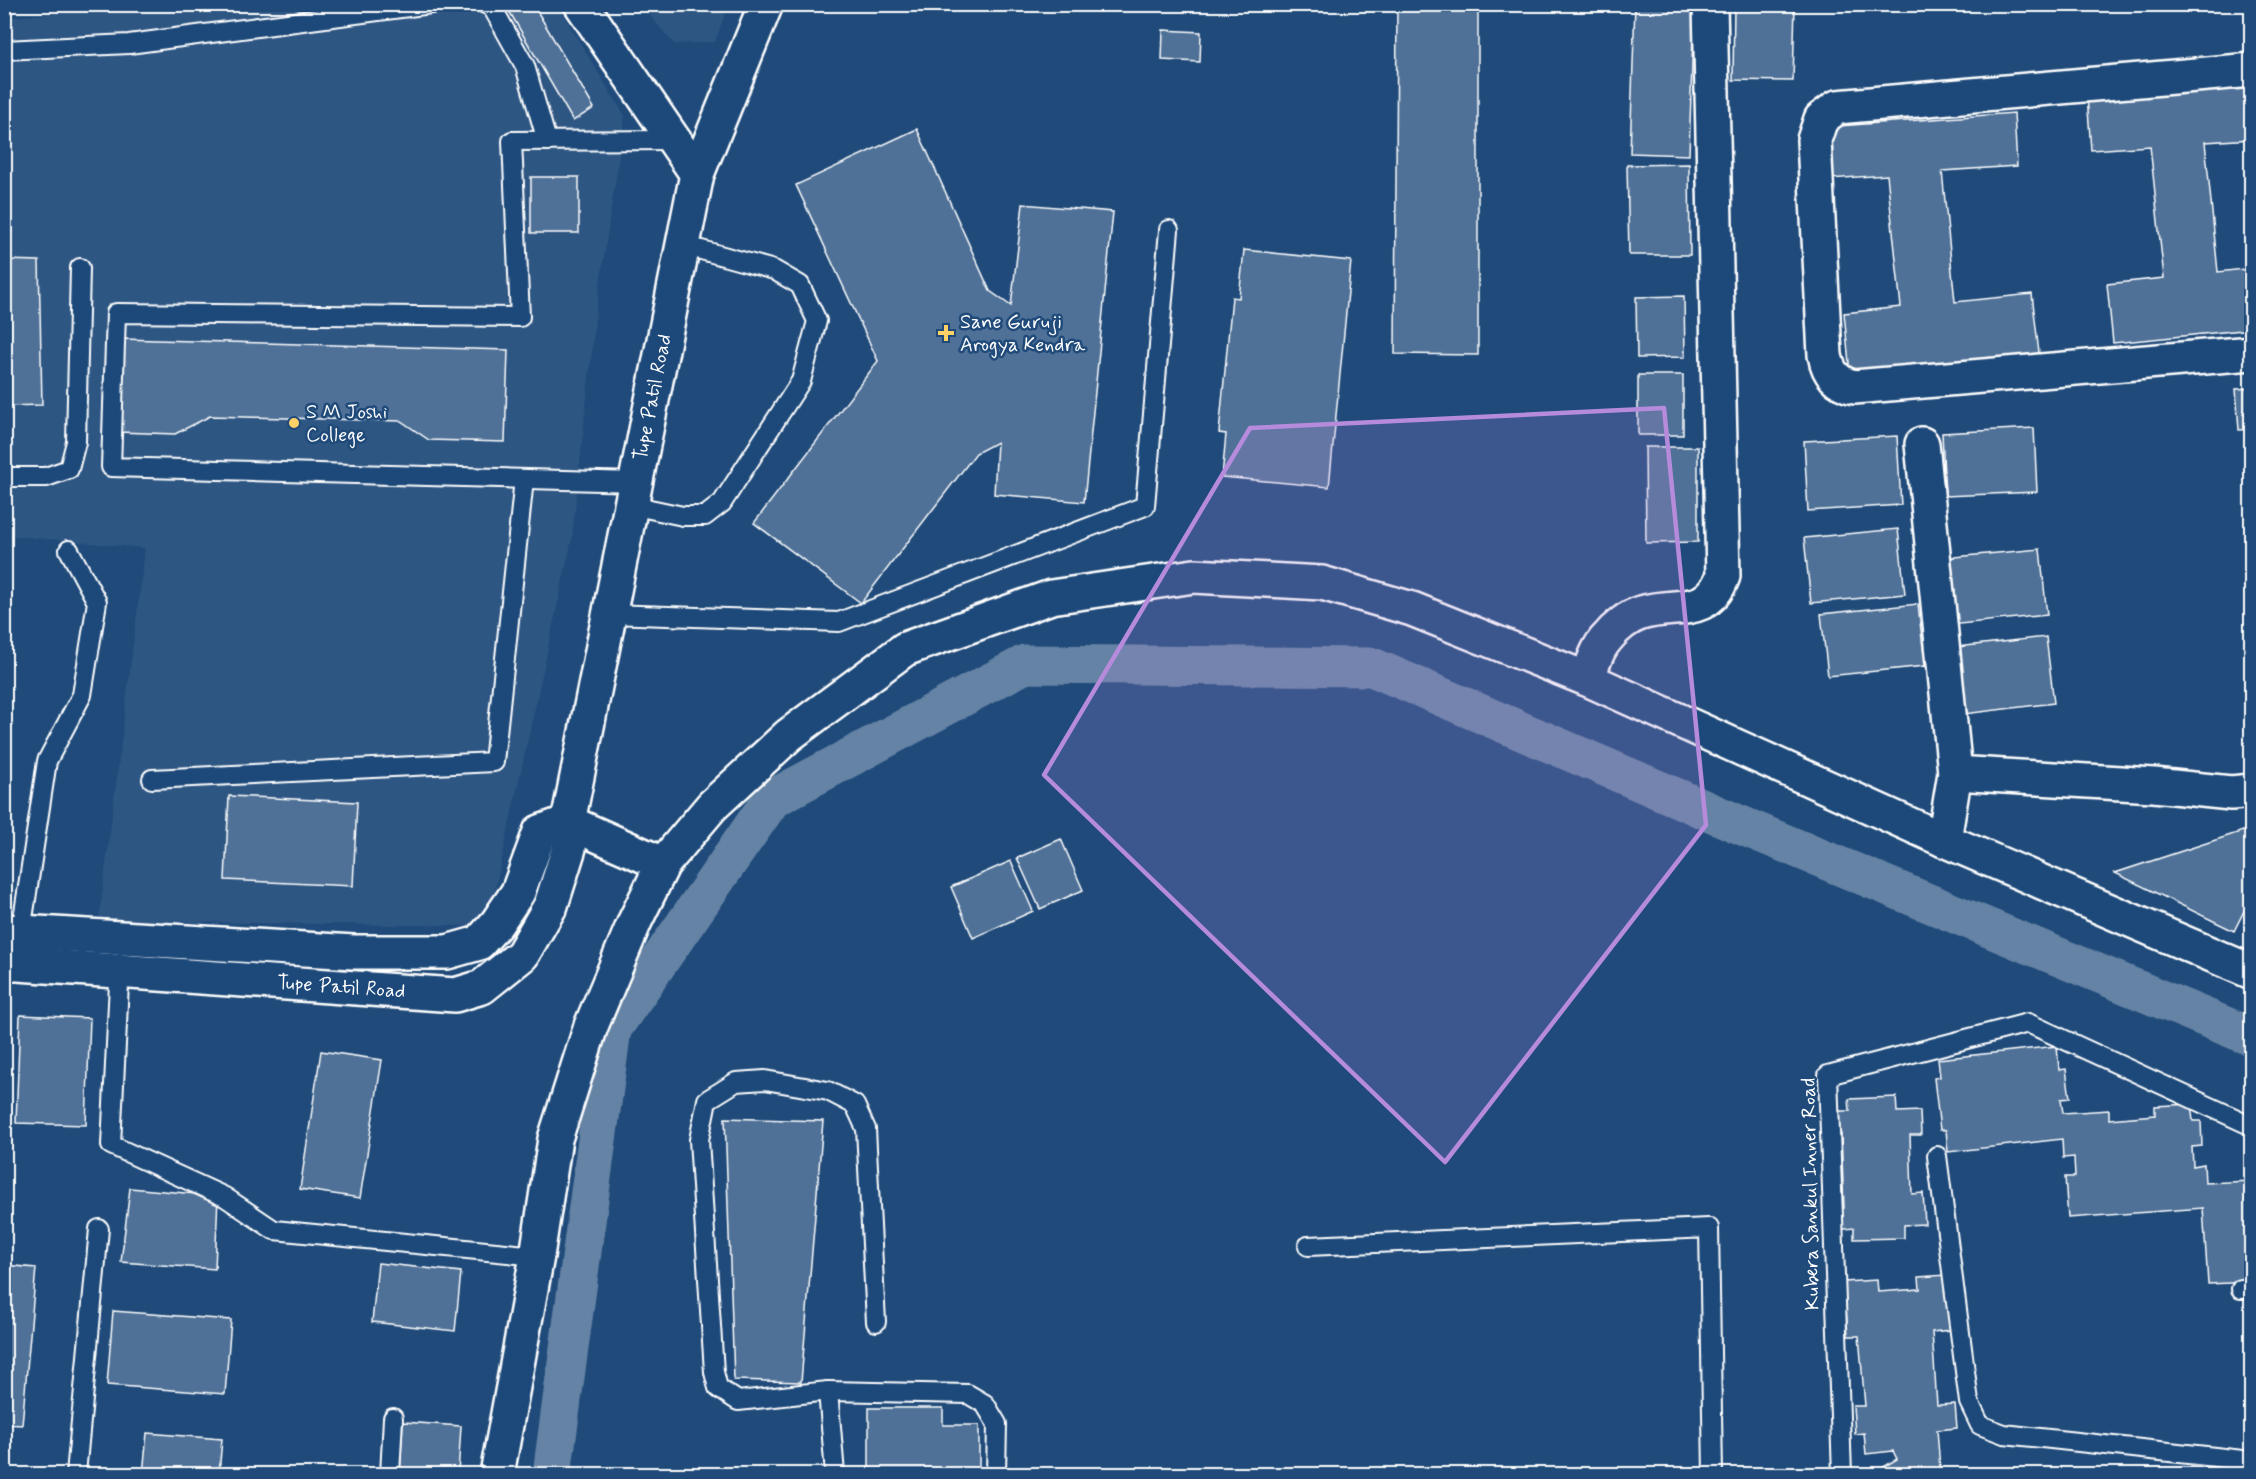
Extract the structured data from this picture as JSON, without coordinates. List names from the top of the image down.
{
  "streets": {
    "street": ["Tupe Patil Road"],
    "lane": ["Kubera Sankul Inner Road"]
  },
  "places": {
    "health": ["Sane Guruji Arogya Kendra"],
    "other": ["S M Joshi College"]
  }
}
